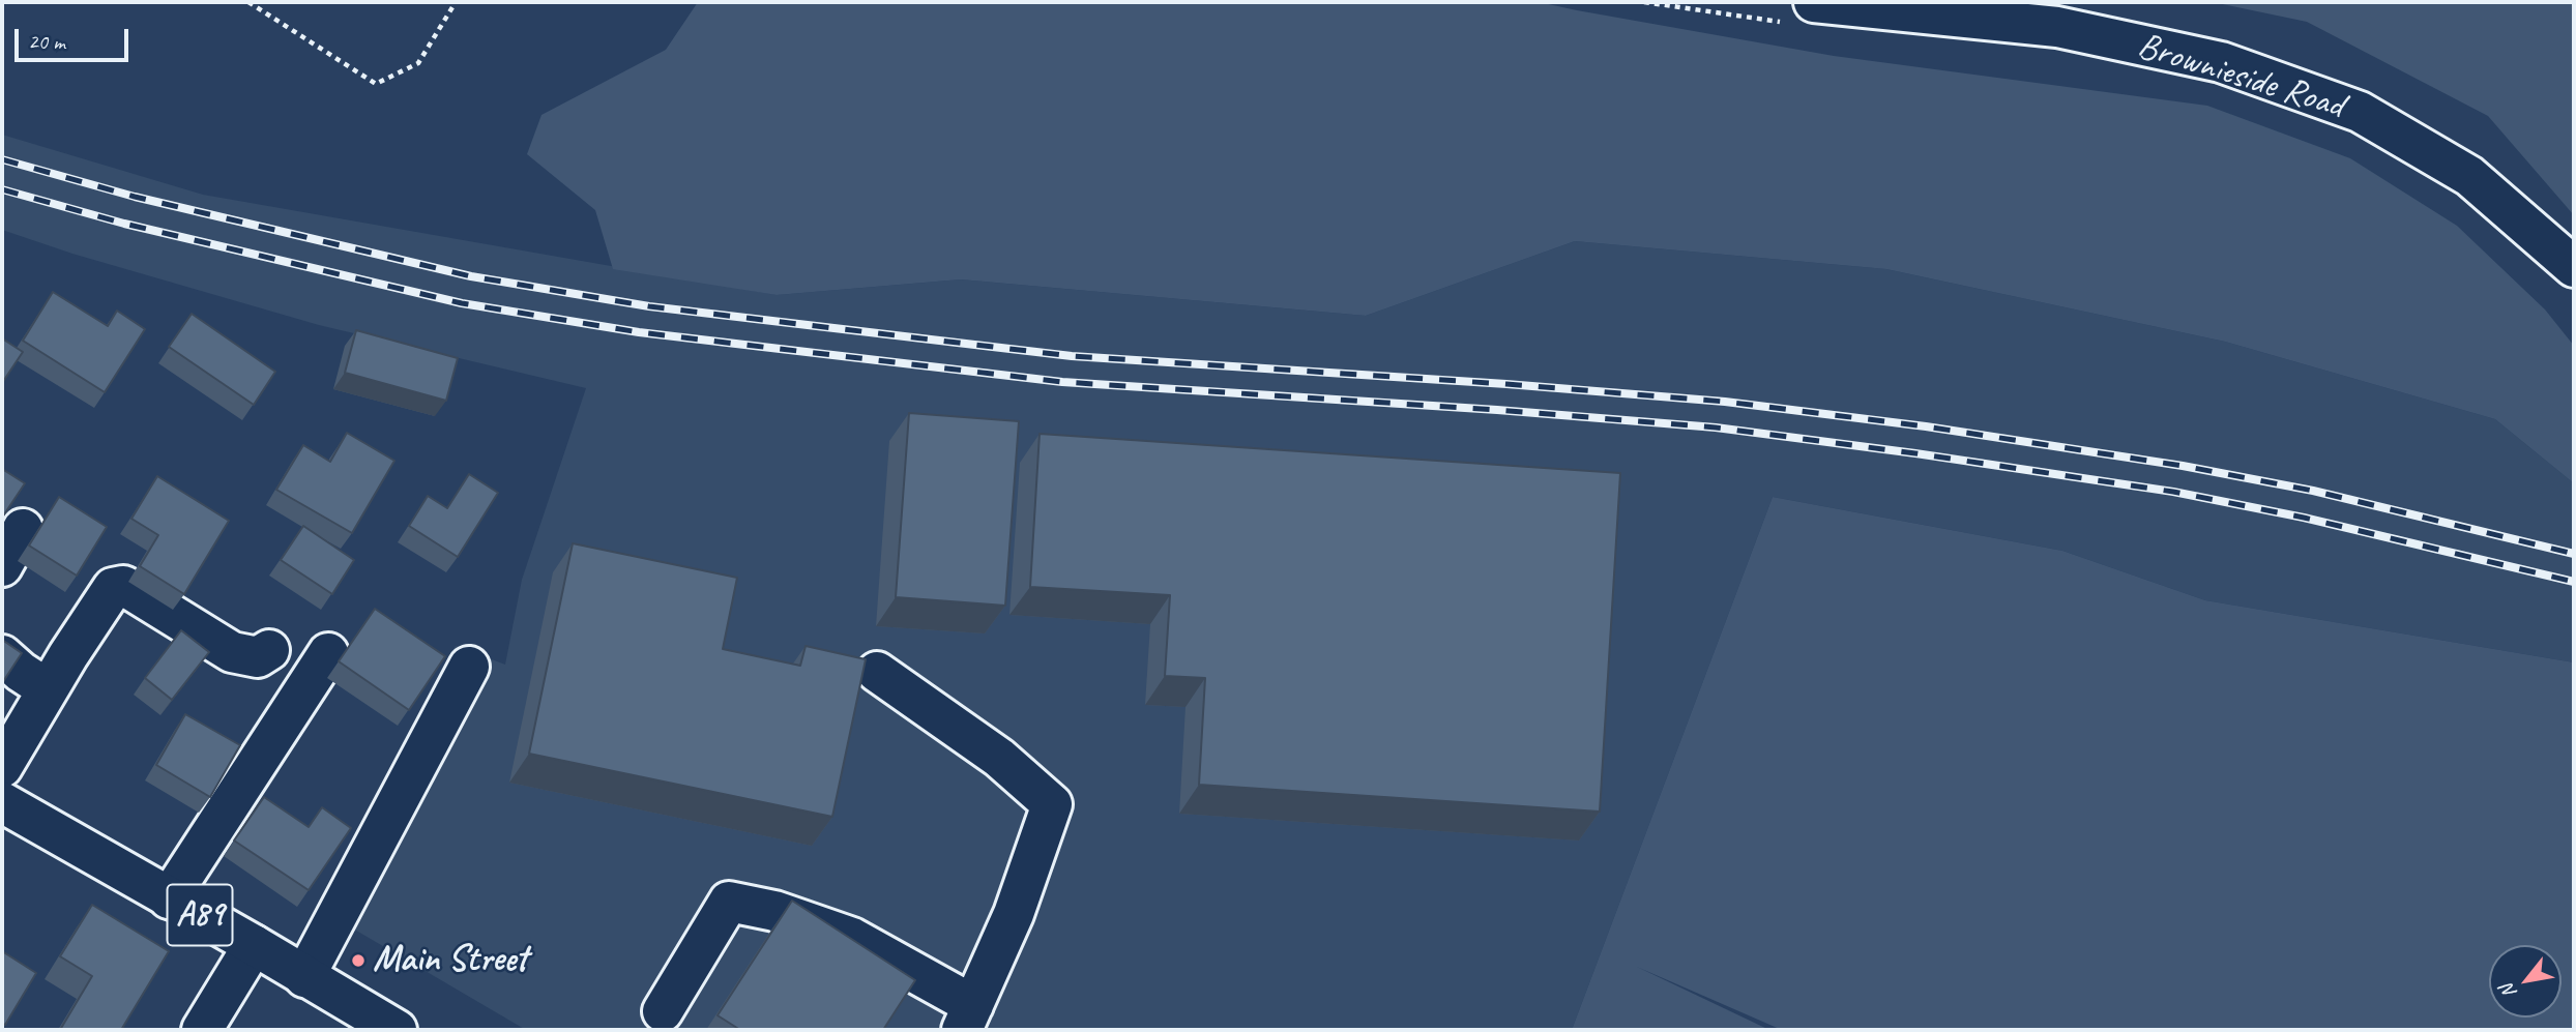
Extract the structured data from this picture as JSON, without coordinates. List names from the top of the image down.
{
  "streets": {
    "street": ["Brownieside Road", "A89"]
  },
  "places": ["Main Street"],
  "scale_bar": "20 m",
  "north": "bottom left"
}
